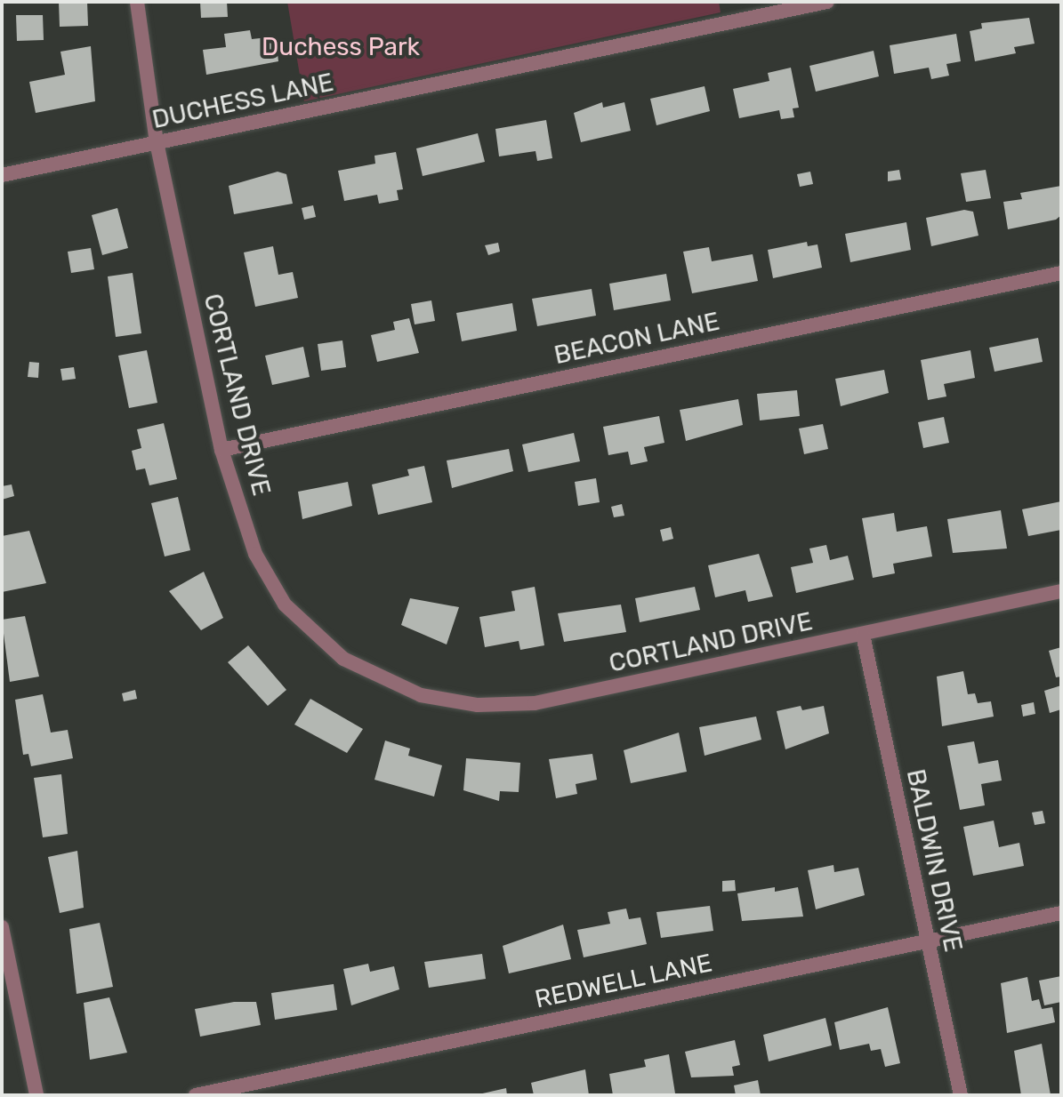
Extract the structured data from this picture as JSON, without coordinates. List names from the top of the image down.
{
  "streets": {
    "street": [
      "DUCHESS LANE",
      "BEACON LANE",
      "CORTLAND DRIVE",
      "BALDWIN DRIVE",
      "REDWELL LANE"
    ]
  },
  "crossings": [
    ["DUCHESS LANE", "CORTLAND DRIVE"],
    ["BEACON LANE", "CORTLAND DRIVE"],
    ["CORTLAND DRIVE", "BALDWIN DRIVE"],
    ["BALDWIN DRIVE", "REDWELL LANE"]
  ],
  "parks": ["Duchess Park"]
}
